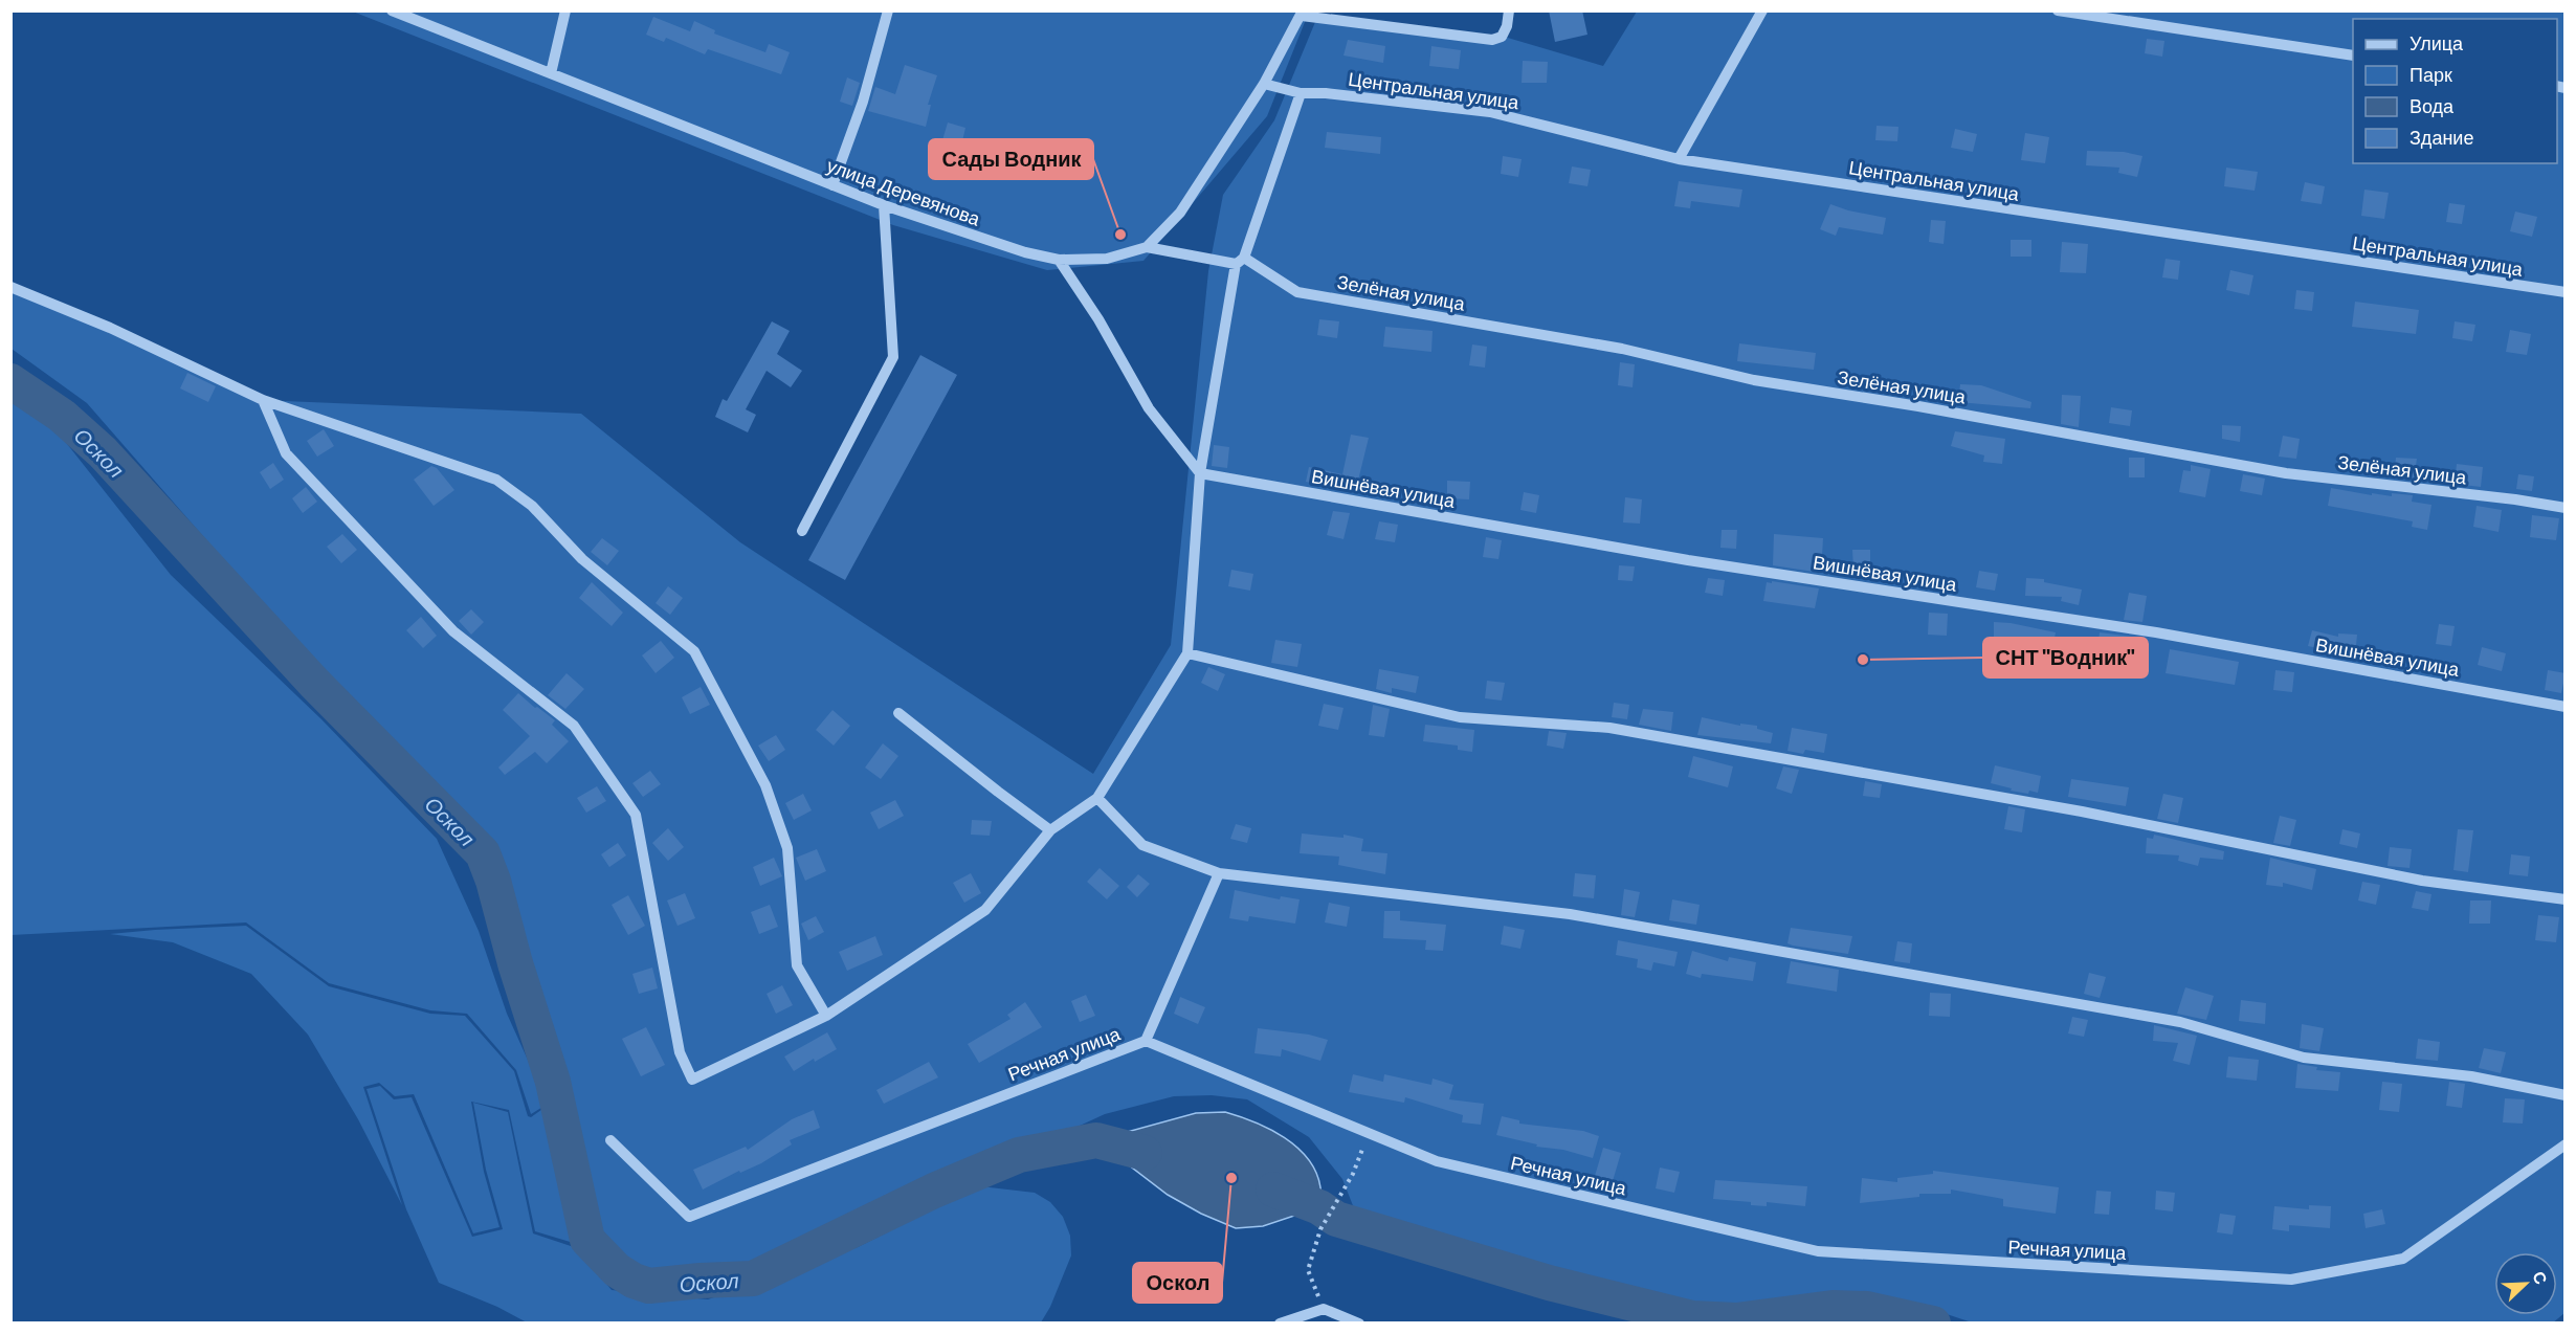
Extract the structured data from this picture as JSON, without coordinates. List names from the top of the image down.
{
  "streets": {
    "street": [
      "Центральная улица",
      "улица Деревянова",
      "Зелёная улица",
      "Вишнёвая улица",
      "Речная улица"
    ]
  },
  "crossings": [
    ["Центральная улица", "улица Деревянова"]
  ],
  "water": ["Оскол"],
  "places": ["Сады Водник", "СНТ \"Водник\"", "Оскол"],
  "legend": [
    "Улица",
    "Парк",
    "Вода",
    "Здание"
  ],
  "north": "top right"
}
